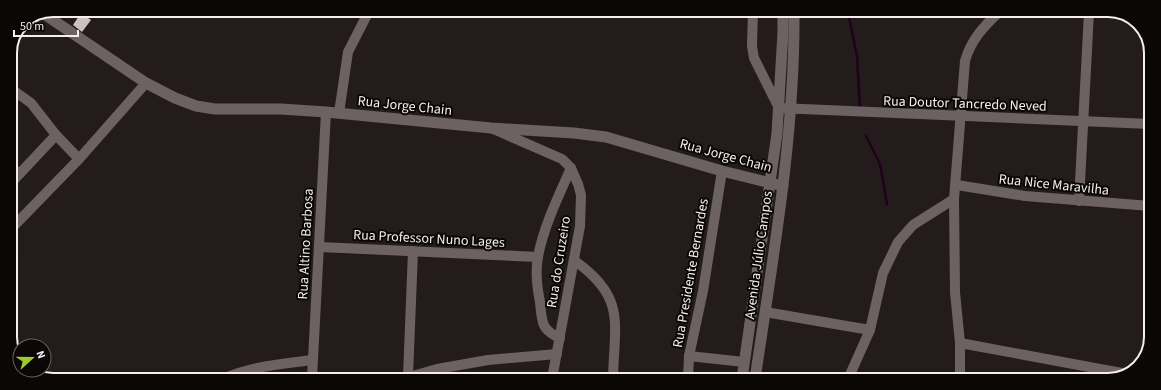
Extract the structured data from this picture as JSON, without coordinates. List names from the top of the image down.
{
  "streets": {
    "street": [
      "Rua Doutor Tancredo Neved",
      "Rua Jorge Chain",
      "Rua Nice Maravilha",
      "Rua Professor Nuno Lages",
      "Rua Altino Barbosa",
      "Avenida Júlio Campos",
      "Rua do Cruzeiro",
      "Rua Presidente Bernardes"
    ]
  },
  "crossings": [
    ["Rua Doutor Tancredo Neved", "Avenida Júlio Campos"],
    ["Rua Jorge Chain", "Rua Altino Barbosa"],
    ["Rua Jorge Chain", "Avenida Júlio Campos"],
    ["Rua Jorge Chain", "Rua Presidente Bernardes"],
    ["Rua Professor Nuno Lages", "Rua Altino Barbosa"]
  ],
  "scale_bar": "50 m",
  "north": "right"
}
